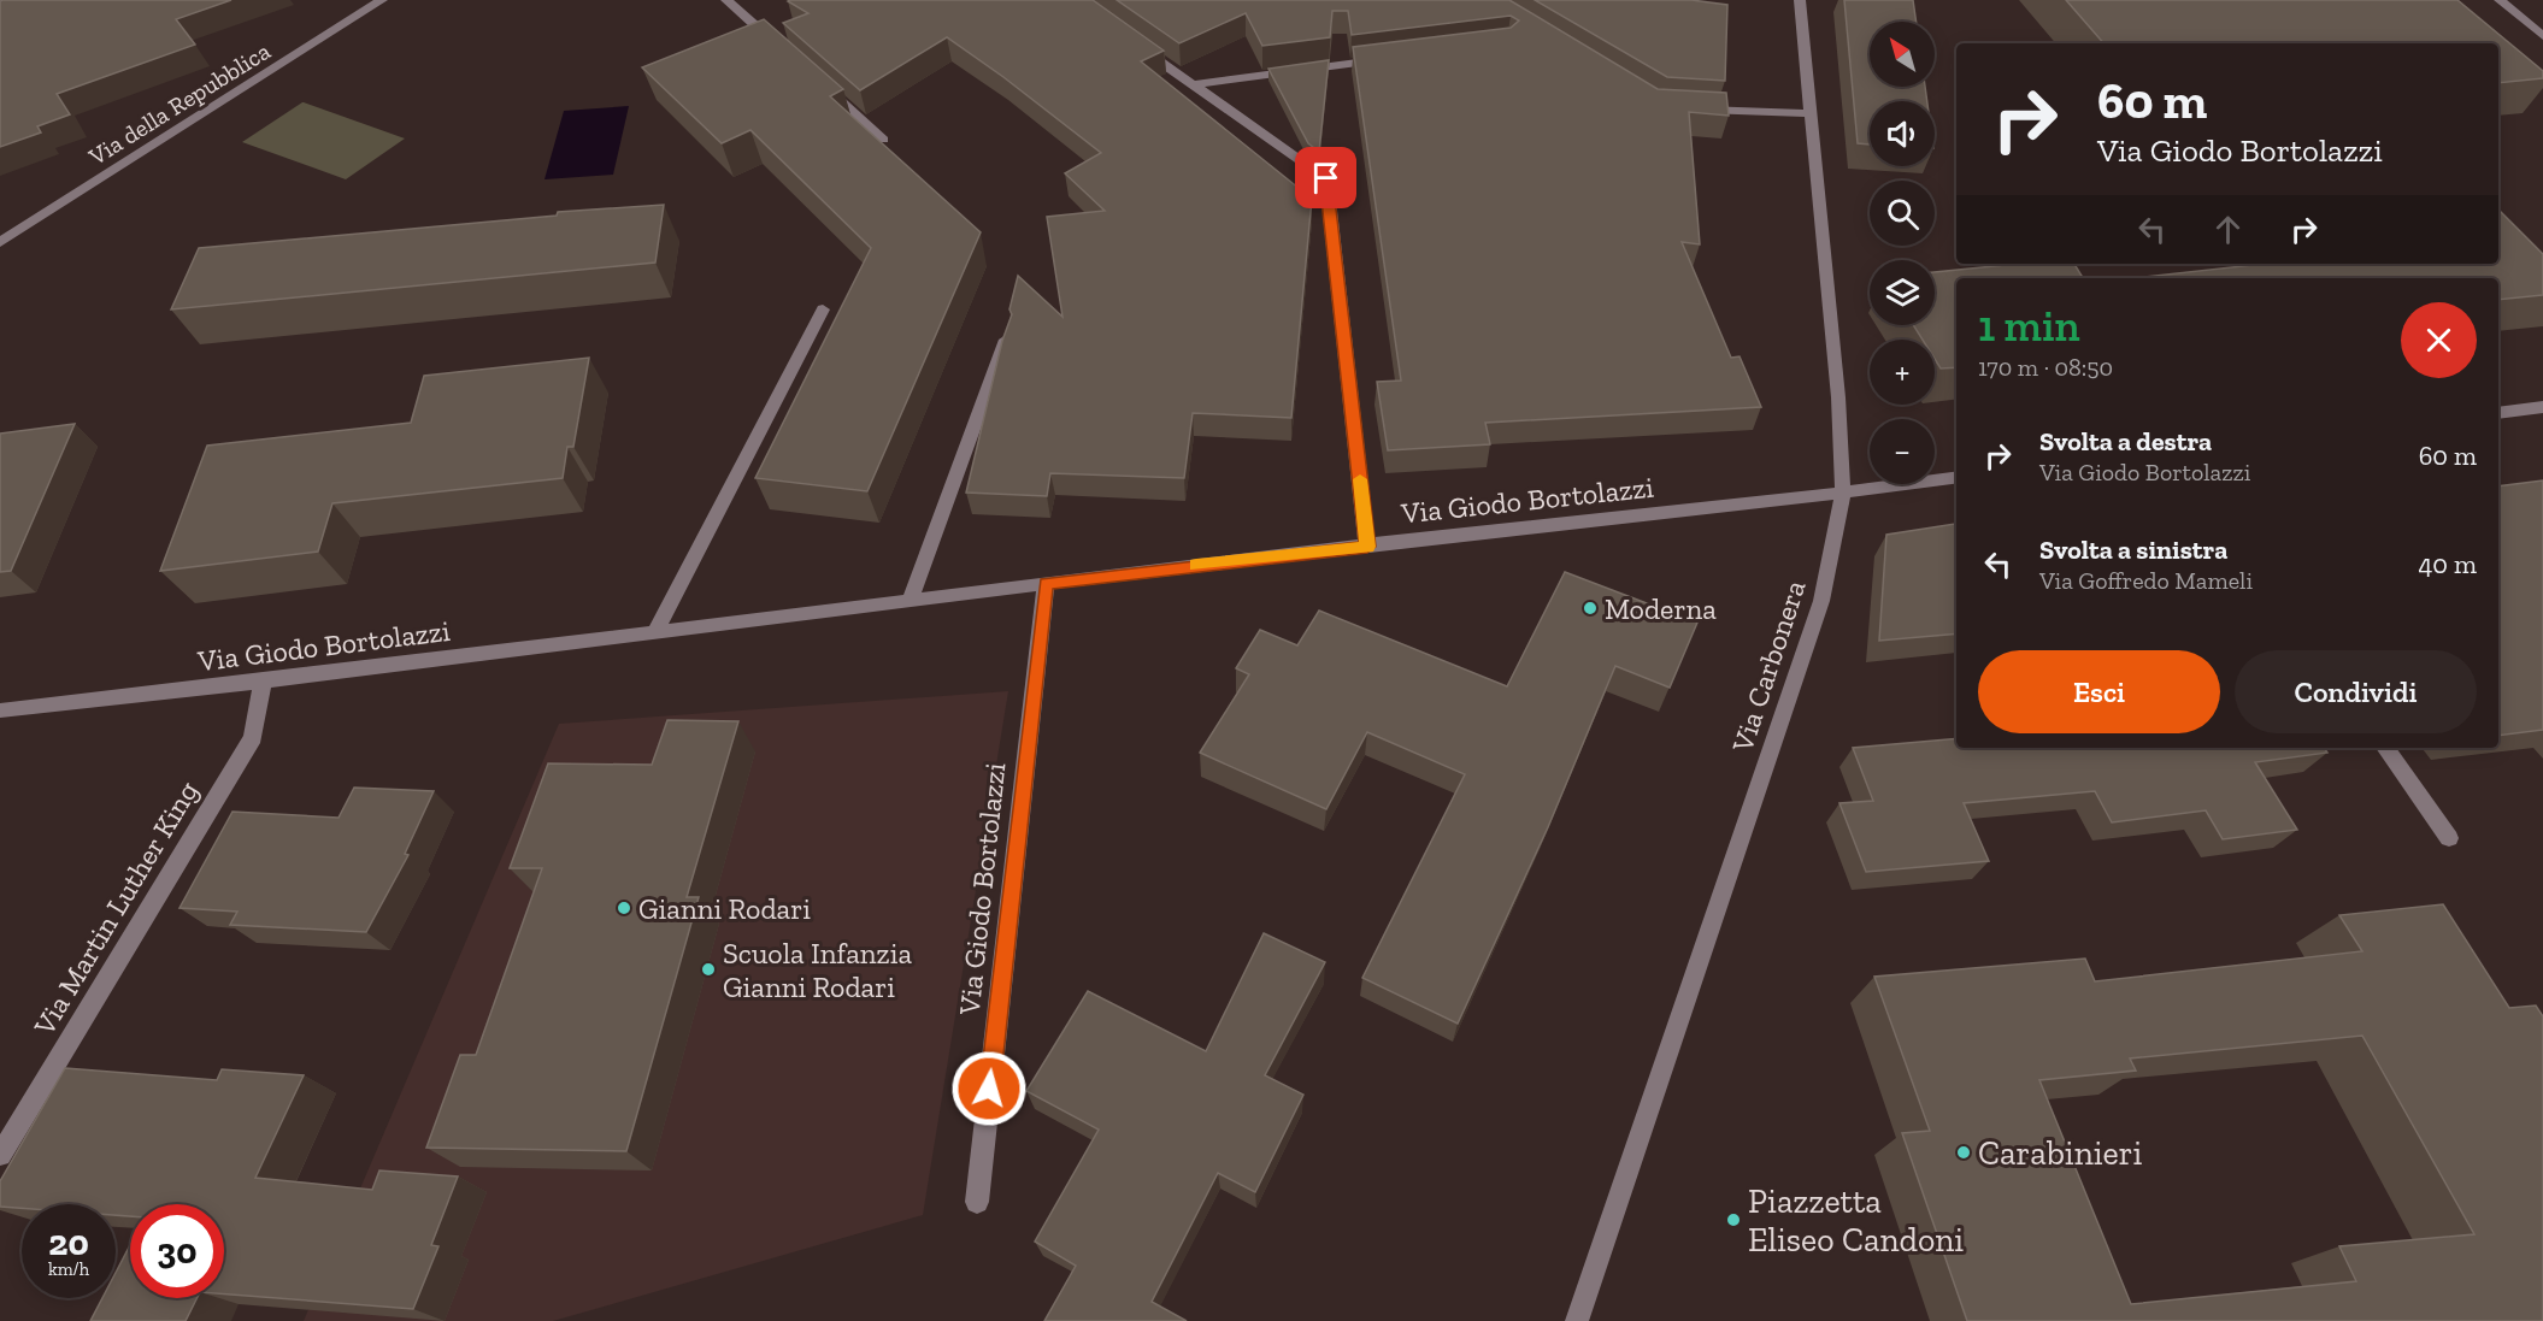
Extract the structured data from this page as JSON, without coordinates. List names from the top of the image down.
{
  "streets": {
    "street": [
      "Via della Repubblica",
      "Via Giodo Bortolazzi",
      "Via Carbonera",
      "Via Martin Luther King"
    ]
  },
  "crossings": [
    ["Via Giodo Bortolazzi", "Via Carbonera"],
    ["Via Giodo Bortolazzi", "Via Martin Luther King"]
  ],
  "places": [
    "Moderna",
    "Gianni Rodari",
    "Scuola Infanzia Gianni Rodari",
    "Carabinieri",
    "Piazzetta Eliseo Candoni"
  ],
  "north": "top left",
  "page": {
    "map_buttons": ["+", "−"],
    "turn": ["60 m", "Via Giodo Bortolazzi"],
    "heading": ["1 min", "170 m · 08:50"],
    "list": [
      {
        "name": "Svolta a destra",
        "note": "Via Giodo Bortolazzi",
        "value": "60 m"
      },
      {
        "name": "Svolta a sinistra",
        "note": "Via Goffredo Mameli",
        "value": "40 m"
      }
    ],
    "buttons": ["Esci", "Condividi"],
    "speed": "20 km/h",
    "limit": "30"
  }
}
